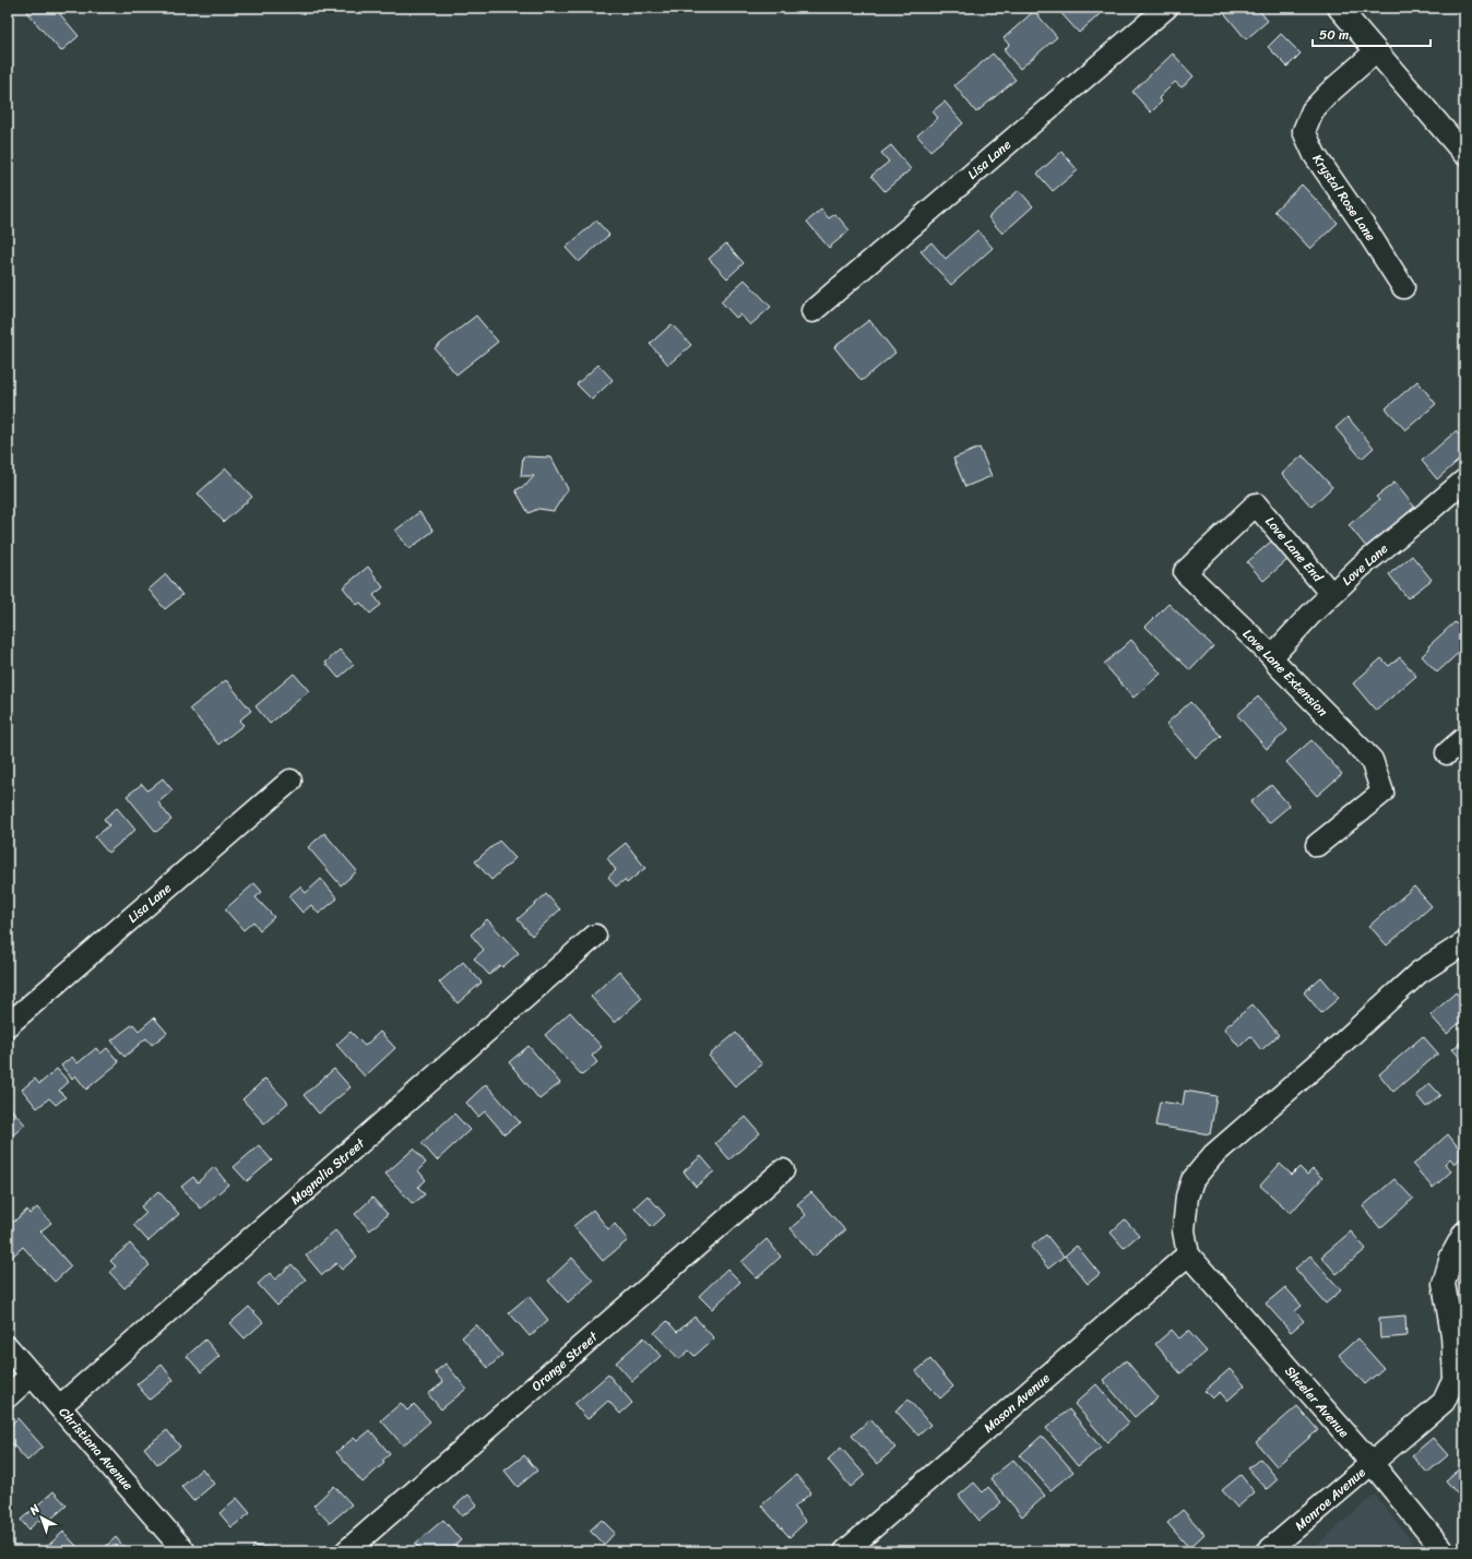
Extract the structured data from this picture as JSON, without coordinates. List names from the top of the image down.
{
  "streets": {
    "street": [
      "Lisa Lane",
      "Krystal Rose Lane",
      "Love Lane End",
      "Love Lane",
      "Love Lane Extension",
      "Magnolia Street",
      "Orange Street",
      "Sheeler Avenue",
      "Mason Avenue",
      "Christiana Avenue",
      "Monroe Avenue"
    ]
  },
  "crossings": [
    ["Love Lane End", "Love Lane"],
    ["Love Lane End", "Love Lane Extension"],
    ["Love Lane", "Love Lane Extension"],
    ["Magnolia Street", "Christiana Avenue"],
    ["Sheeler Avenue", "Mason Avenue"],
    ["Sheeler Avenue", "Monroe Avenue"]
  ],
  "scale_bar": "50 m",
  "north": "top left"
}
